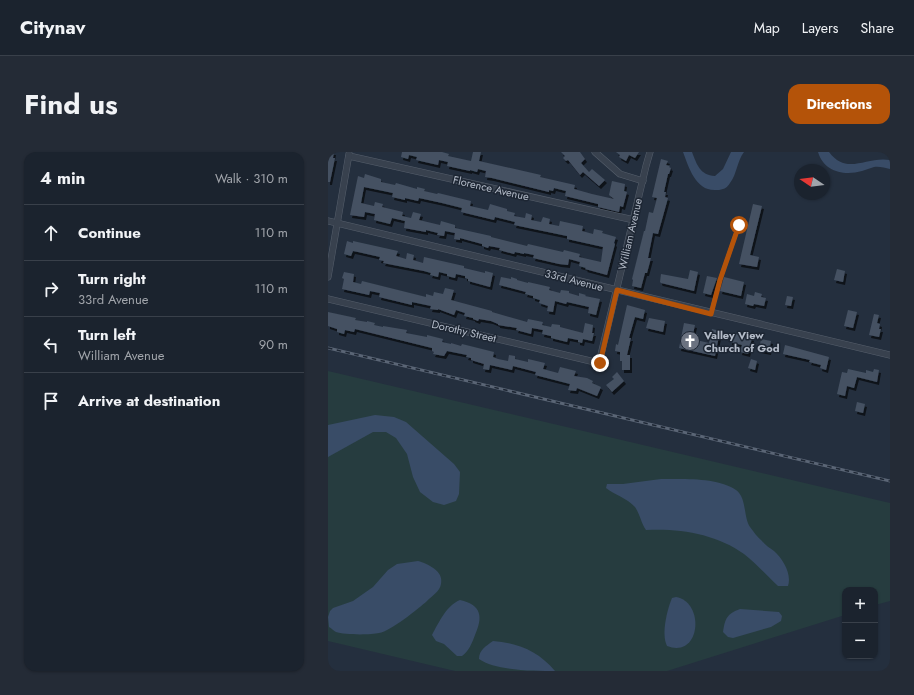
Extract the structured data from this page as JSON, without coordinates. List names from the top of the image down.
{
  "streets": {
    "street": [
      "Florence Avenue",
      "William Avenue",
      "33rd Avenue",
      "Dorothy Street"
    ]
  },
  "crossings": [
    ["Florence Avenue", "William Avenue"],
    ["William Avenue", "33rd Avenue"],
    ["William Avenue", "Dorothy Street"]
  ],
  "places": {
    "church": ["Valley View Church of God"]
  },
  "north": "left",
  "page": {
    "header": "Citynav",
    "nav": ["Map", "Layers", "Share"],
    "title": "Find us",
    "buttons": "Directions",
    "heading": ["4 min", "Walk · 310 m"],
    "list": [
      ["Continue", "110 m"],
      ["Turn right", "33rd Avenue", "110 m"],
      ["Turn left", "William Avenue", "90 m"],
      "Arrive at destination"
    ],
    "map_buttons": ["+", "−"]
  }
}
